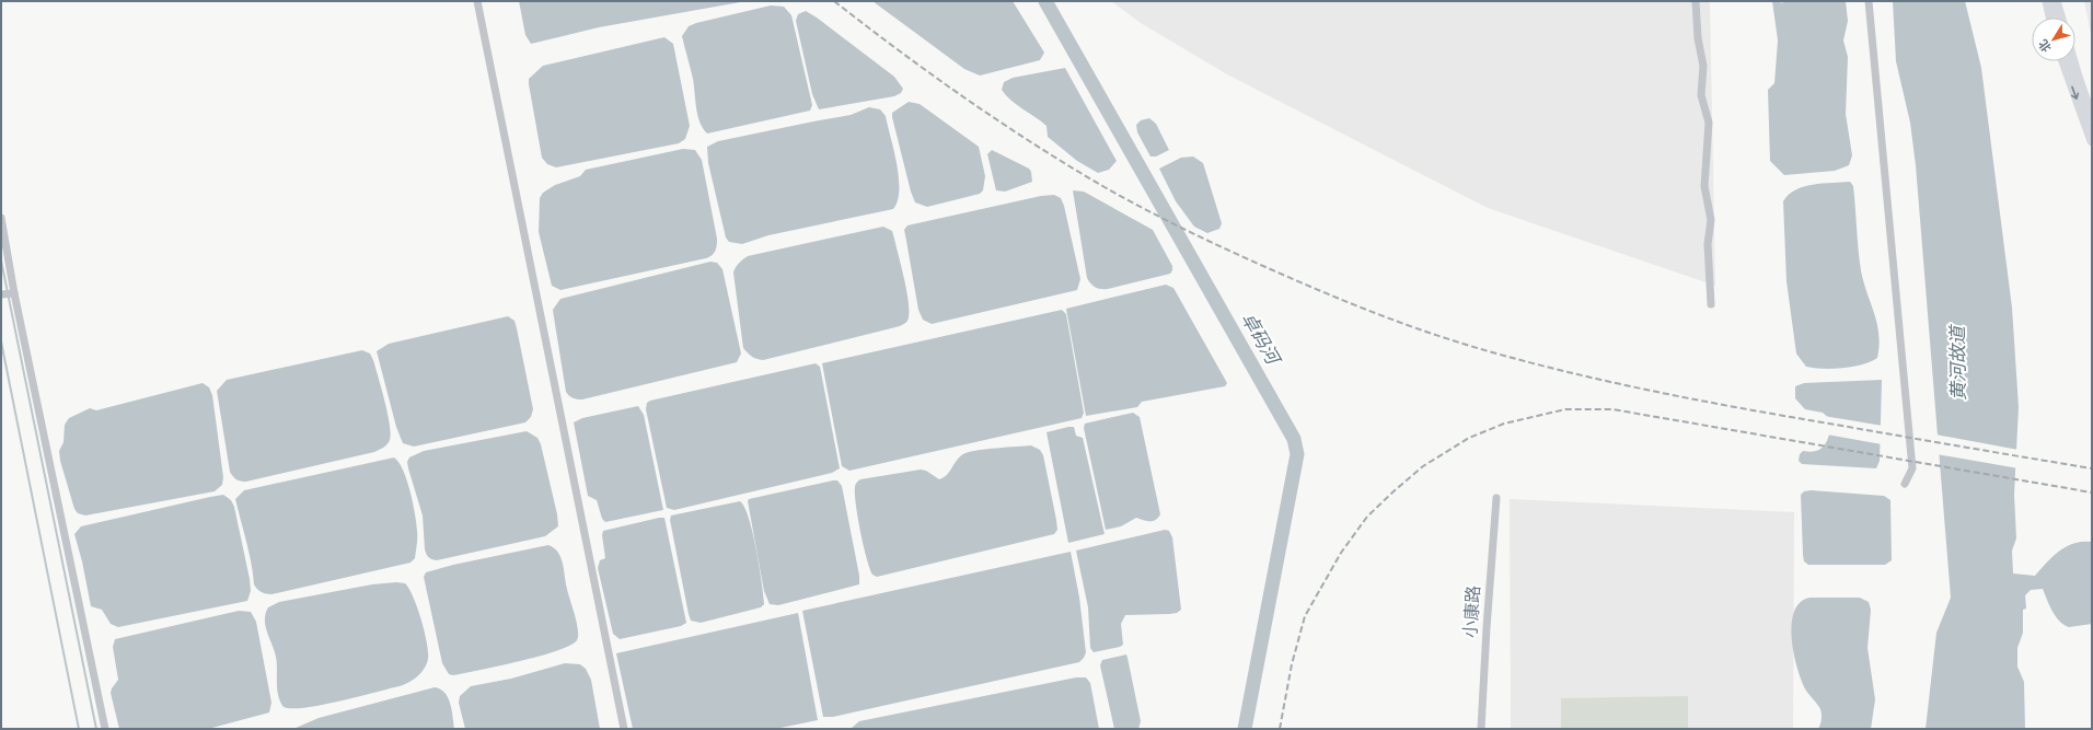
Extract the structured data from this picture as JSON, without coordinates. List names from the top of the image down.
{
  "streets": {
    "street": ["小康路"]
  },
  "water": ["卓码河", "黄河故道"],
  "north": "bottom left"
}
